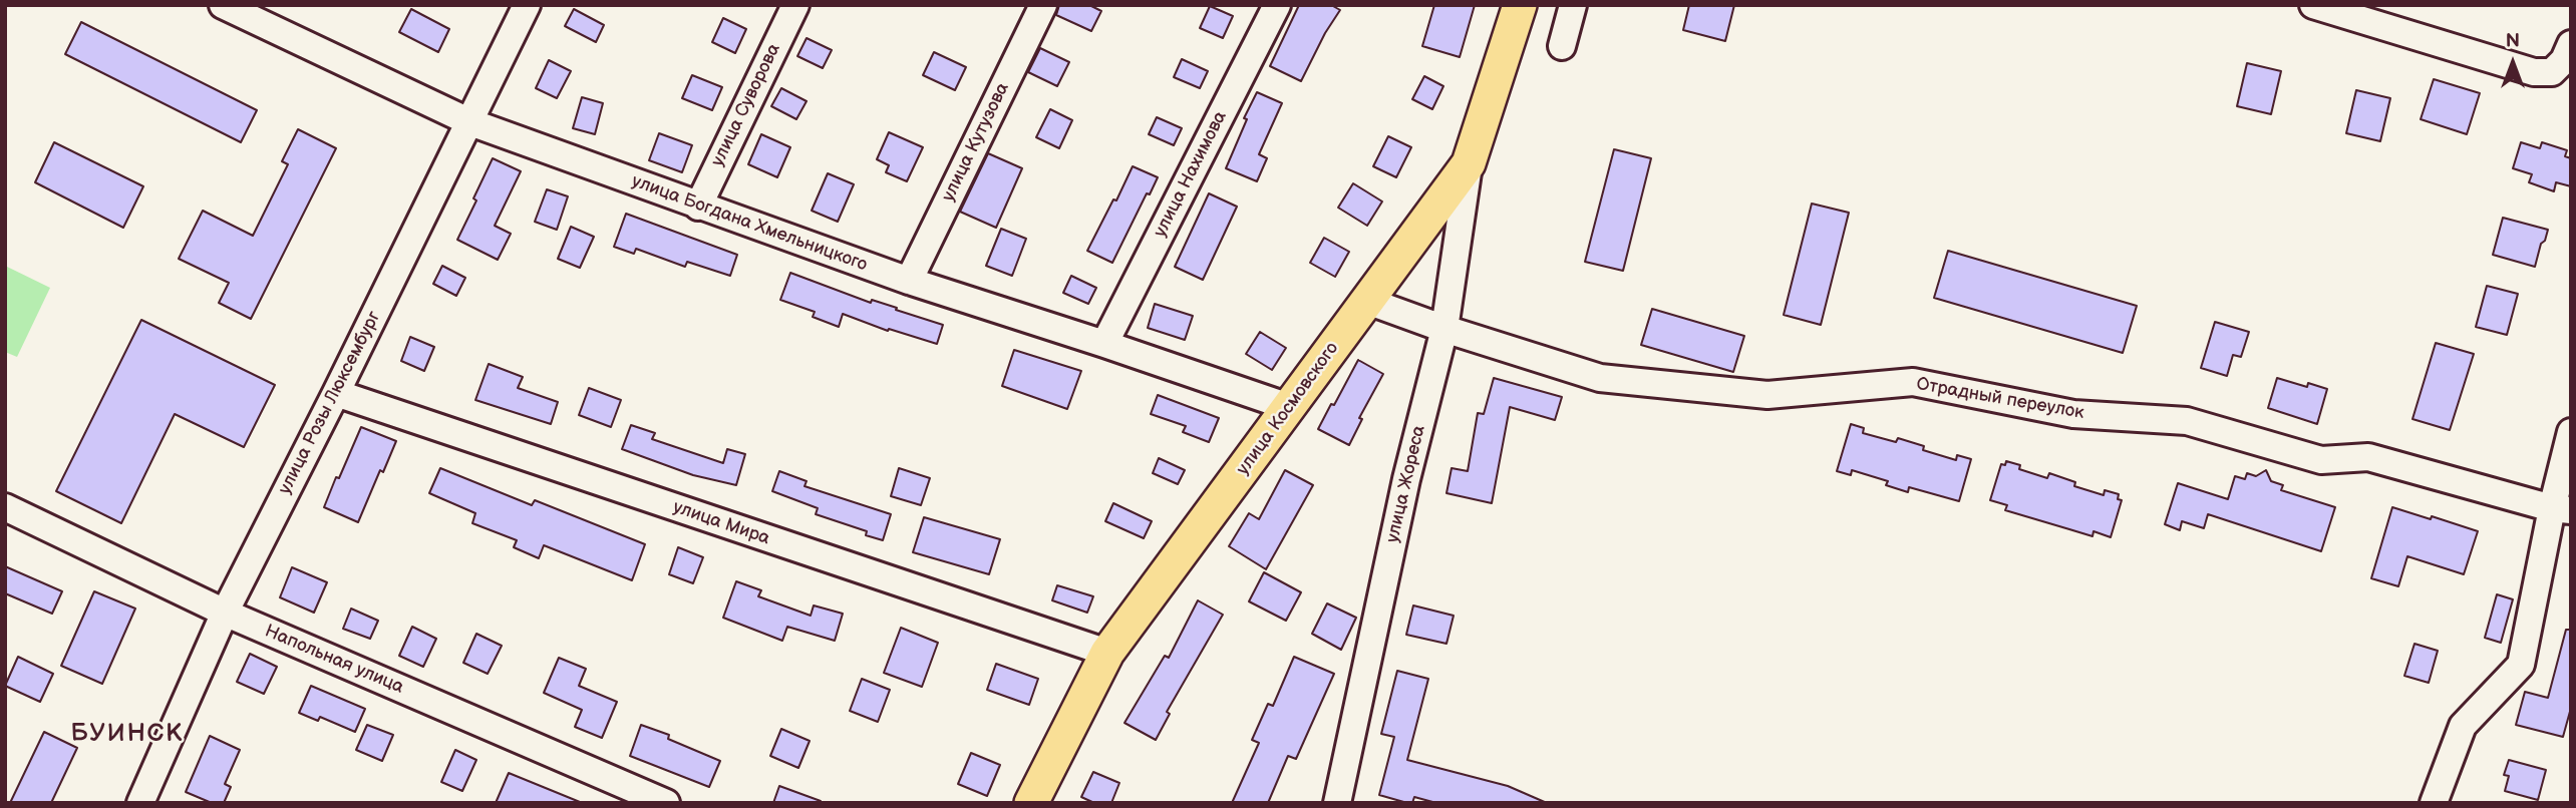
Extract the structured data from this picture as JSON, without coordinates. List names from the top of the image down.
{
  "streets": {
    "main road": ["улица Космовского"],
    "street": [
      "улица Суворова",
      "улица Кутузова",
      "улица Нахимова",
      "улица Богдана Хмельницкого",
      "Отрадный переулок",
      "улица Розы Люксембург",
      "улица Жореса",
      "улица Мира",
      "Напольная улица"
    ]
  },
  "crossings": [
    ["улица Суворова", "улица Богдана Хмельницкого"],
    ["улица Кутузова", "улица Богдана Хмельницкого"],
    ["улица Нахимова", "улица Богдана Хмельницкого"],
    ["улица Богдана Хмельницкого", "улица Розы Люксембург"],
    ["улица Богдана Хмельницкого", "улица Космовского"],
    ["Отрадный переулок", "улица Космовского"],
    ["Отрадный переулок", "улица Жореса"],
    ["улица Розы Люксембург", "улица Мира"],
    ["улица Розы Люксембург", "Напольная улица"],
    ["улица Космовского", "улица Жореса"],
    ["улица Космовского", "улица Мира"]
  ],
  "districts": ["БУИНСК"],
  "north": "top"
}
